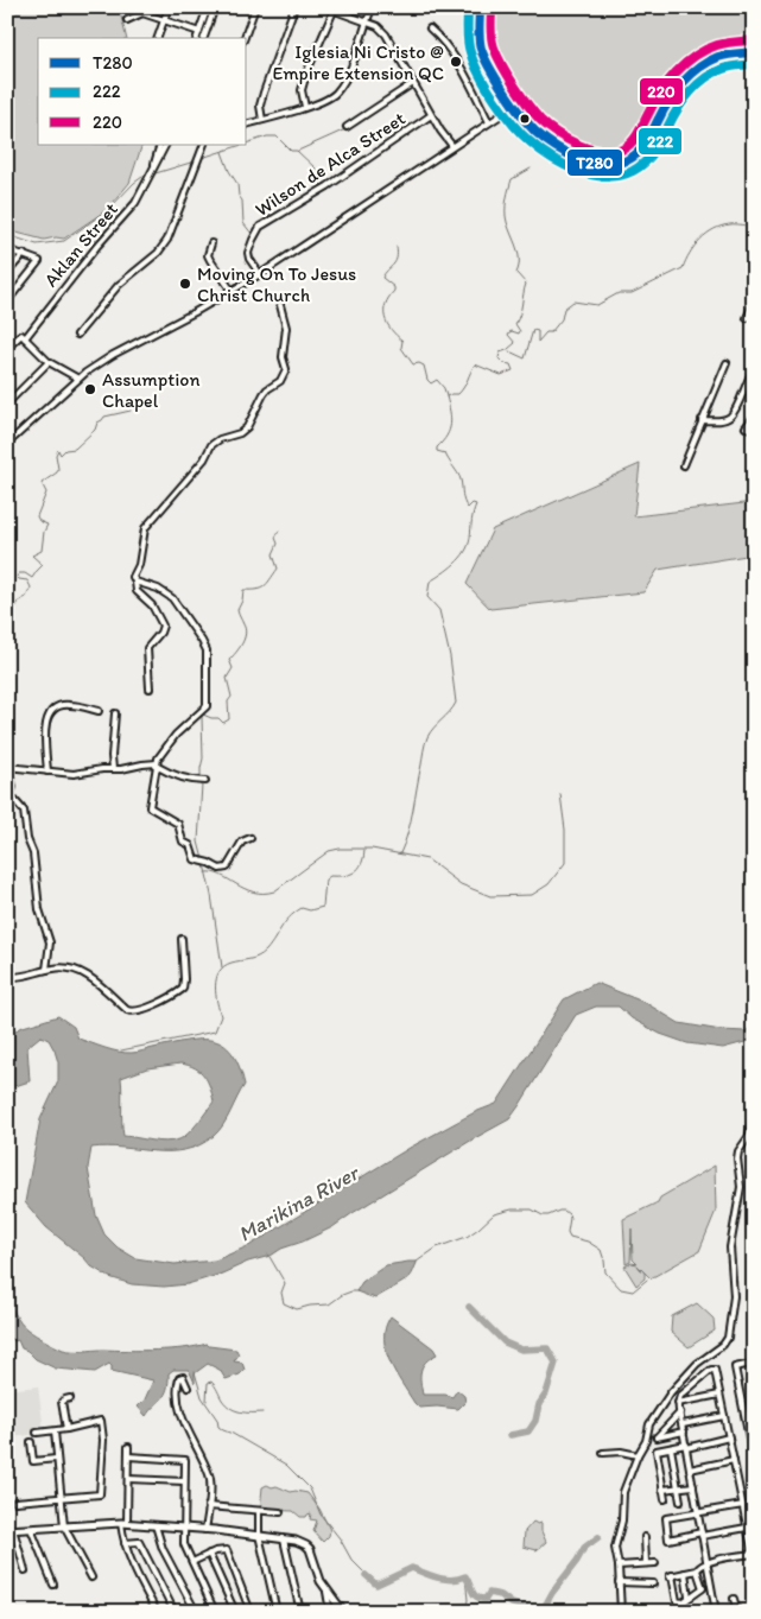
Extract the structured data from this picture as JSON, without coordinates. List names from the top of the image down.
{
  "streets": {
    "street": ["Wilson de Alca Street", "Aklan Street"]
  },
  "water": ["Marikina River"],
  "places": ["Iglesia Ni Cristo @ Empire Extension QC", "Moving On To Jesus Christ Church", "Assumption Chapel"],
  "lines": ["transit line T280", "transit line 222", "transit line 220"],
  "legend": ["T280", "222", "220"]
}
